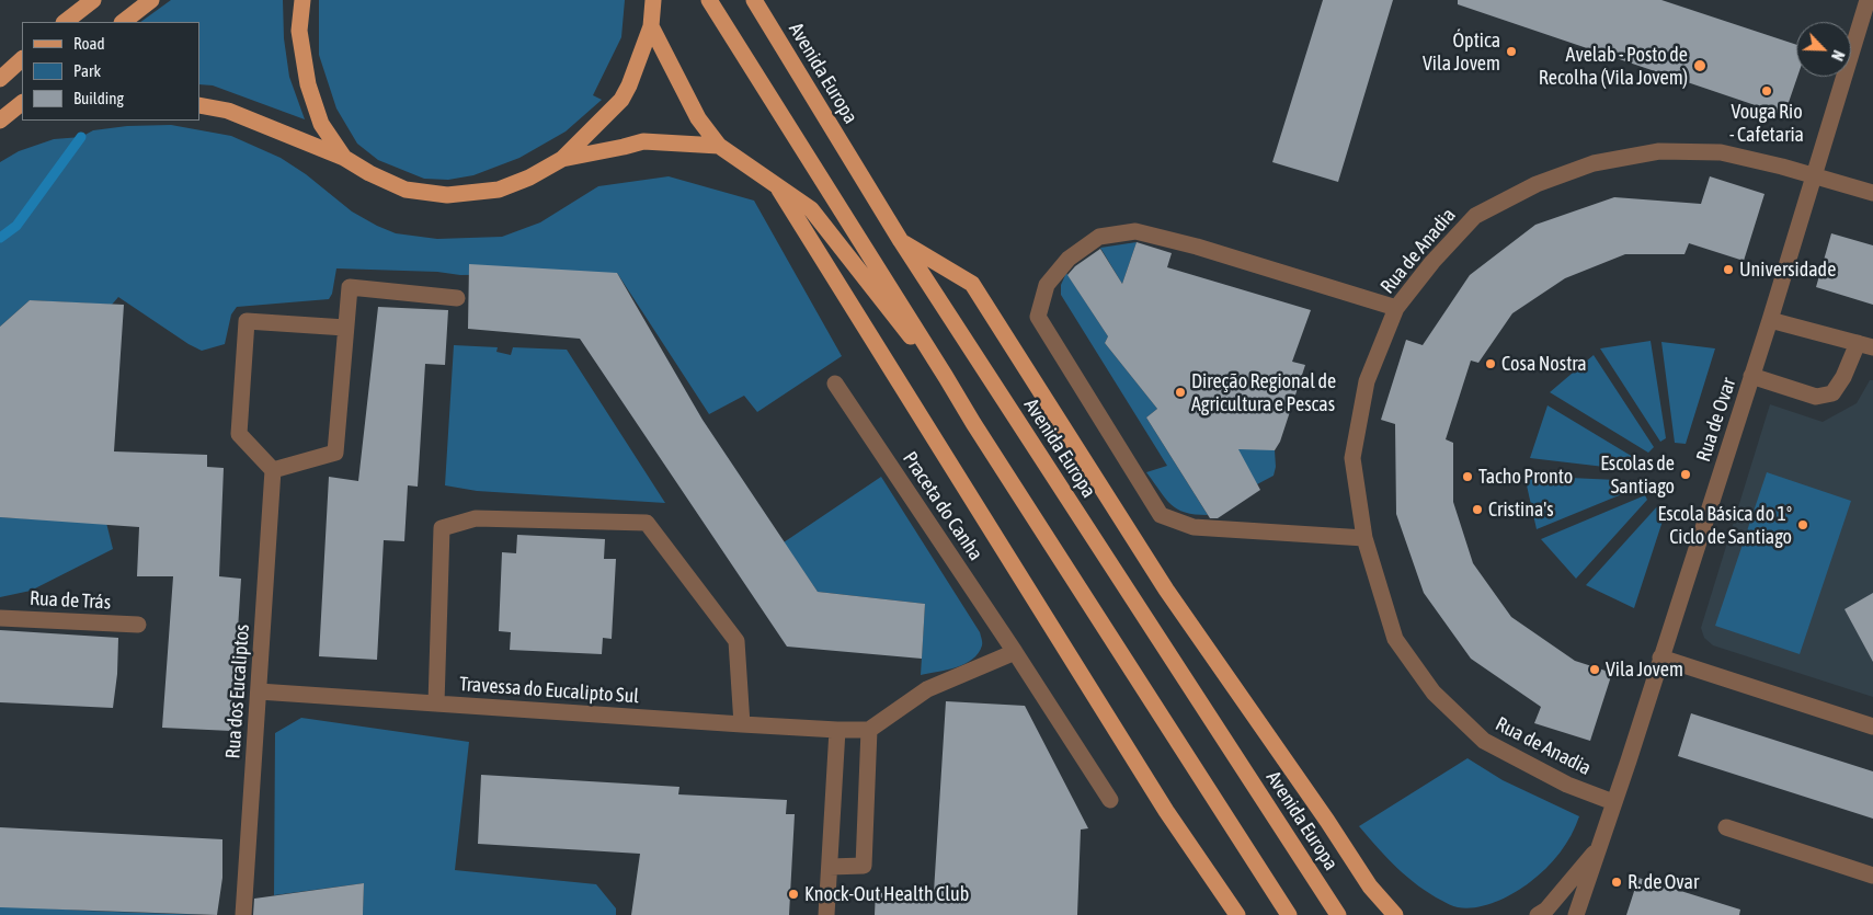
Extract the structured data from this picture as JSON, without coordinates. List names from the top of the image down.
{
  "streets": {
    "main road": ["Avenida Europa"],
    "street": [
      "Rua de Anadia",
      "Rua de Ovar",
      "Praceta do Canha",
      "Rua de Trás",
      "Travessa do Eucalipto Sul",
      "Rua dos Eucaliptos"
    ]
  },
  "crossings": [
    ["Rua de Anadia", "Rua de Ovar"],
    ["Travessa do Eucalipto Sul", "Rua dos Eucaliptos"]
  ],
  "places": [
    "Óptica Vila Jovem",
    "Avelab - Posto de Recolha (Vila Jovem)",
    "Vouga Rio - Cafetaria",
    "Universidade",
    "Cosa Nostra",
    "Direção Regional de Agricultura e Pescas",
    "Escolas de Santiago",
    "Tacho Pronto",
    "Cristina's",
    "Escola Básica do 1° Ciclo de Santiago",
    "Vila Jovem",
    "R. de Ovar",
    "Knock-Out Health Club"
  ],
  "legend": ["Road", "Park", "Building"],
  "north": "bottom right"
}
